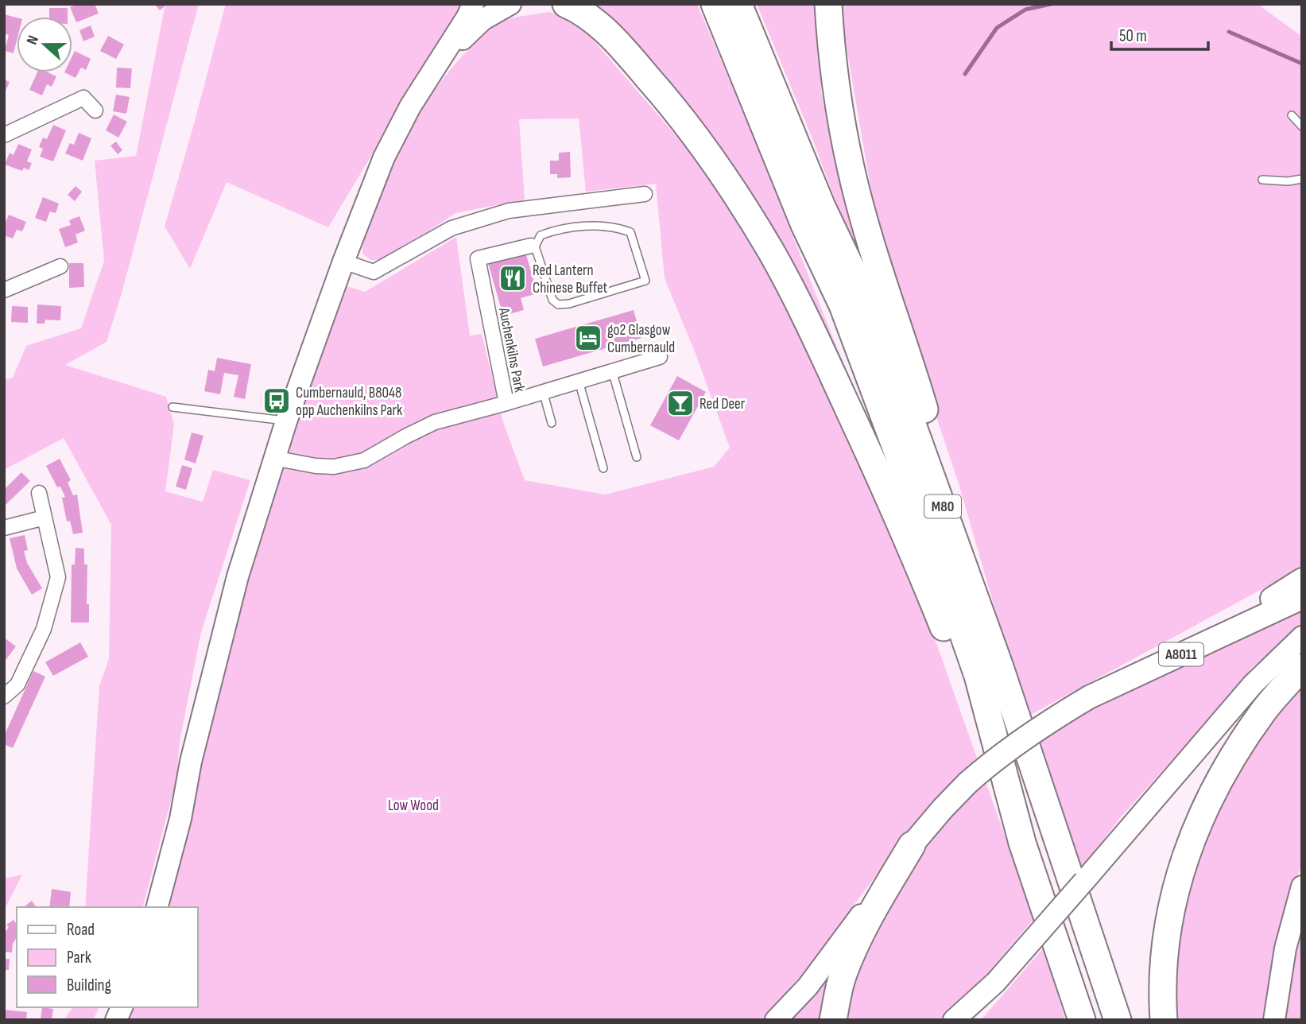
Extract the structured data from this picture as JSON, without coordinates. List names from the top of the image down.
{
  "streets": {
    "highway": ["M80"],
    "main road": ["A8011"],
    "street": ["Auchenkilns Park"]
  },
  "parks": ["Low Wood"],
  "places": {
    "restaurant": ["Red Lantern Chinese Buffet"],
    "hotel": ["go2 Glasgow Cumbernauld"],
    "bus stop": ["Cumbernauld, B8048 opp Auchenkilns Park"],
    "bar": ["Red Deer"]
  },
  "legend": ["Road", "Park", "Building"],
  "scale_bar": "50 m",
  "north": "left"
}
